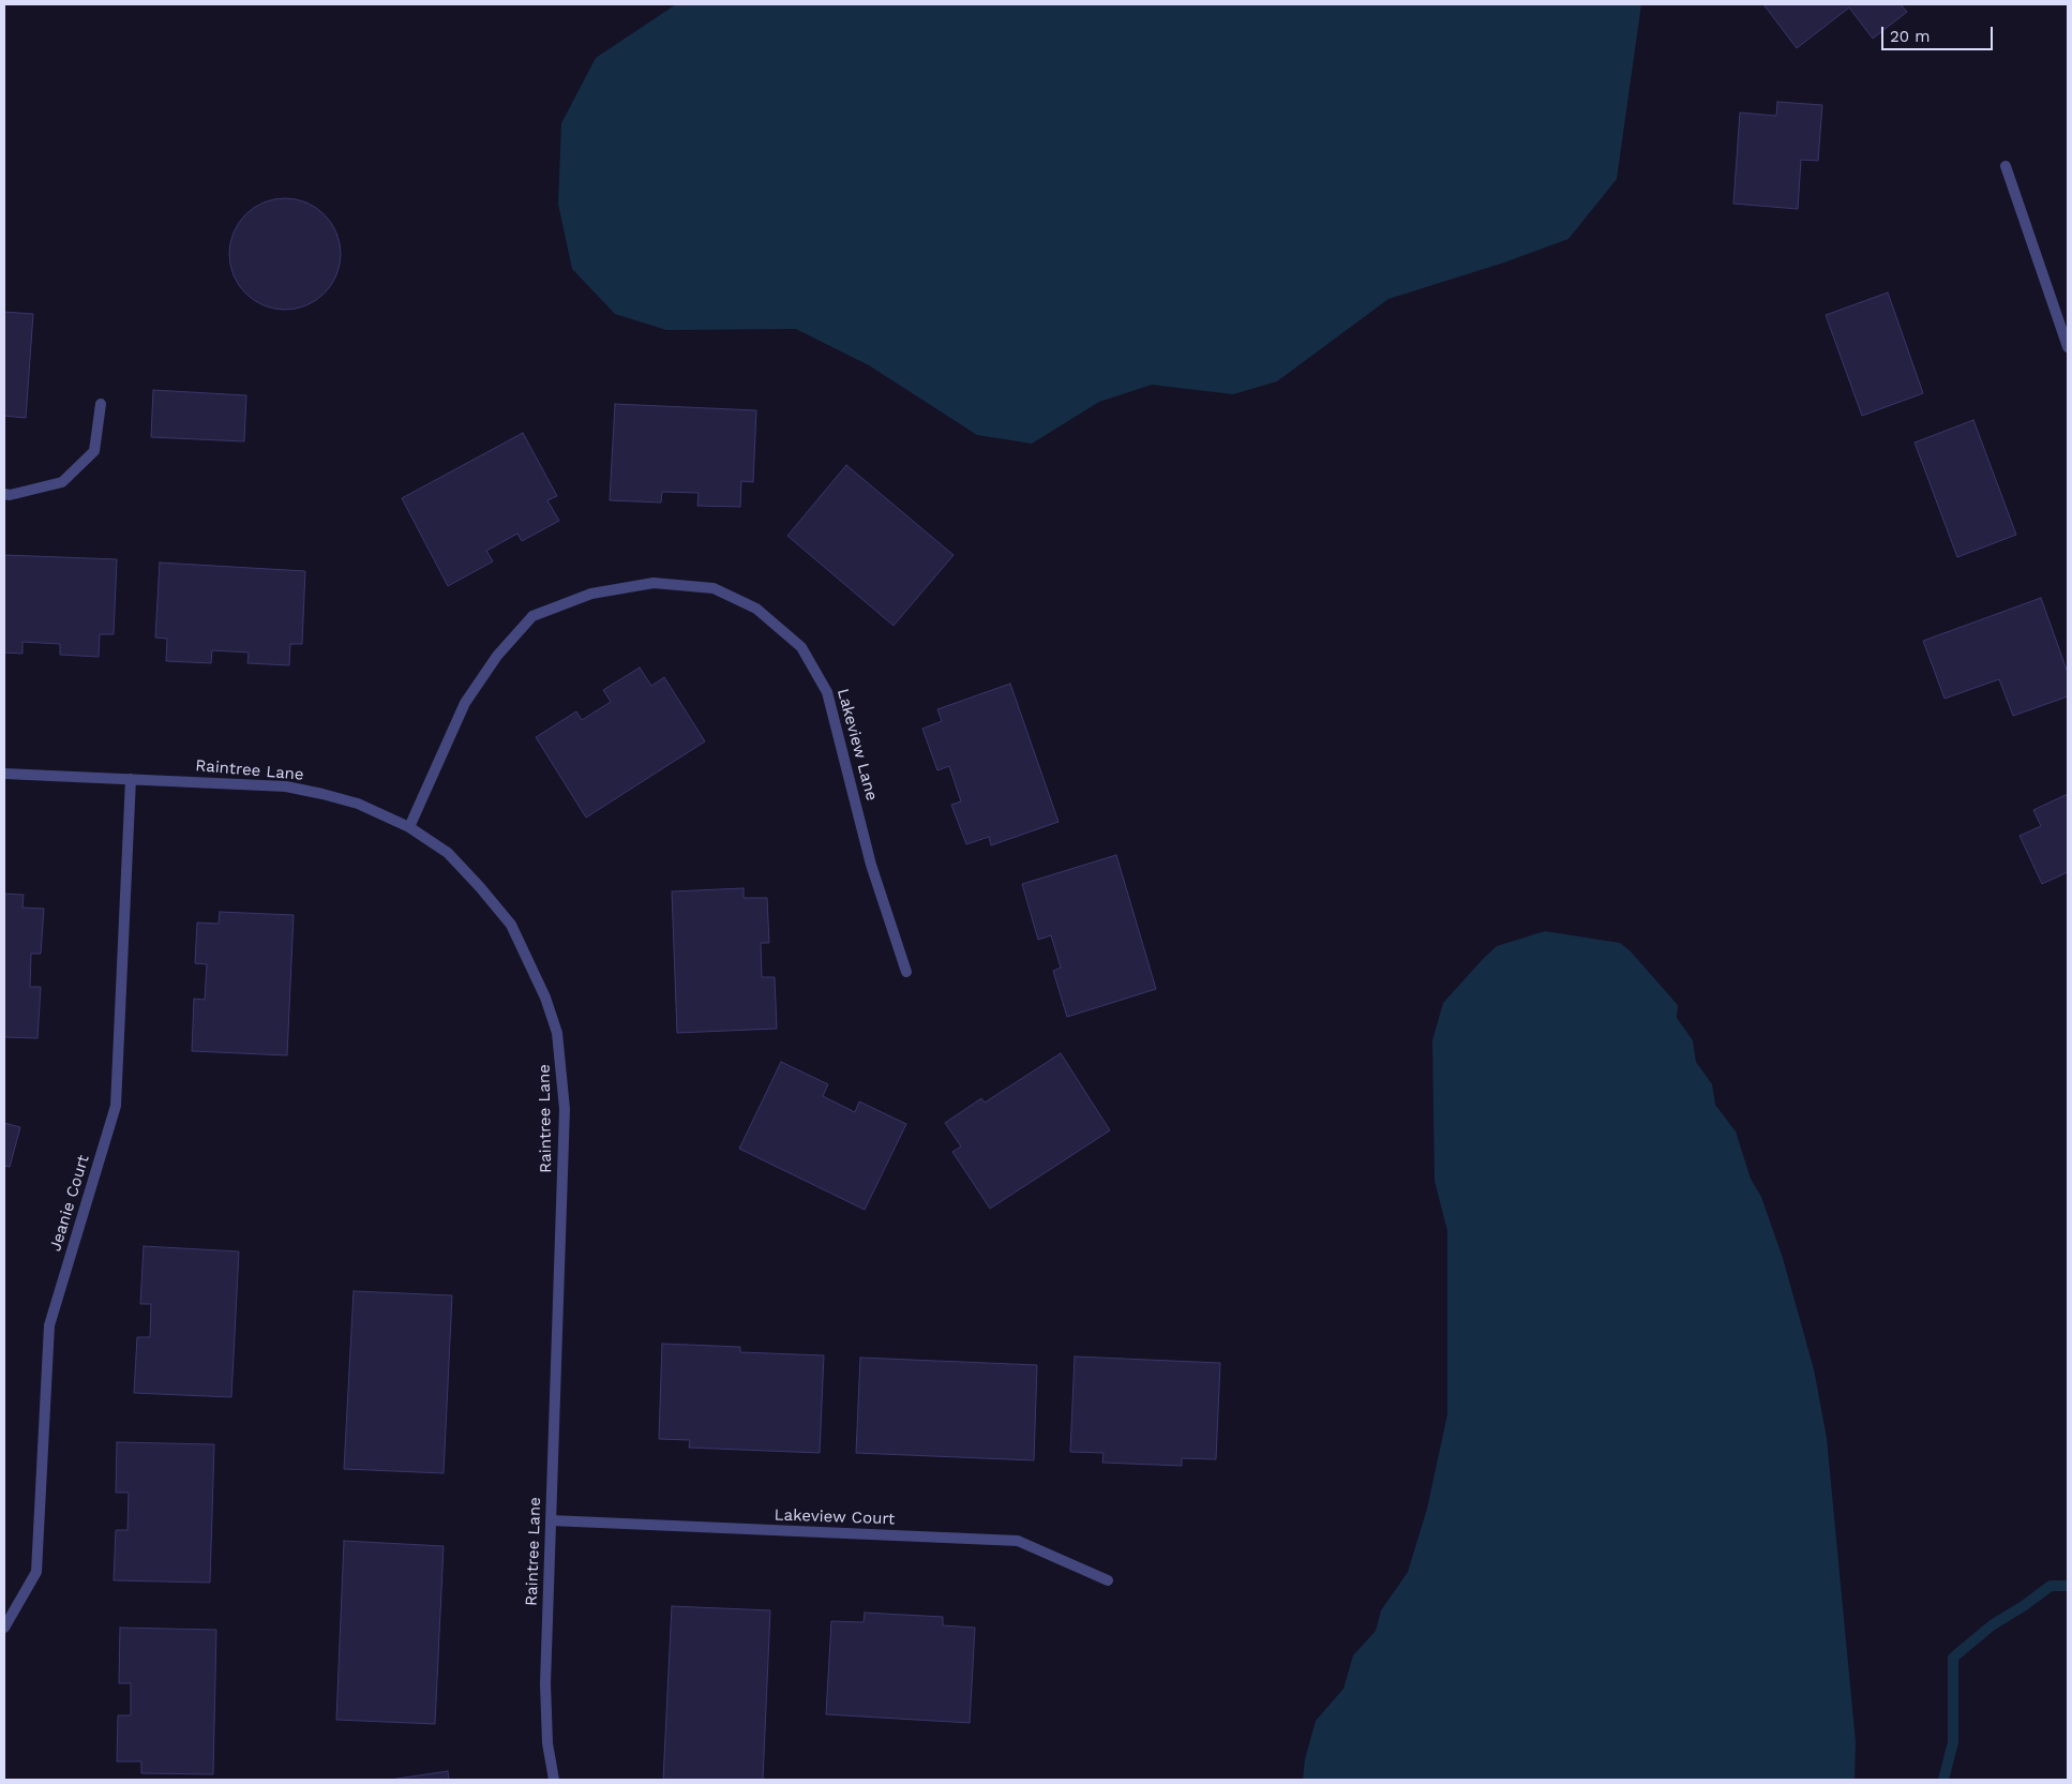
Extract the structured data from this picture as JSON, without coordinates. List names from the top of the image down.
{
  "streets": {
    "street": [
      "Lakeview Lane",
      "Raintree Lane",
      "Jeanie Court",
      "Lakeview Court"
    ]
  },
  "crossings": [
    ["Lakeview Lane", "Raintree Lane"],
    ["Raintree Lane", "Jeanie Court"],
    ["Raintree Lane", "Lakeview Court"]
  ],
  "scale_bar": "20 m"
}
